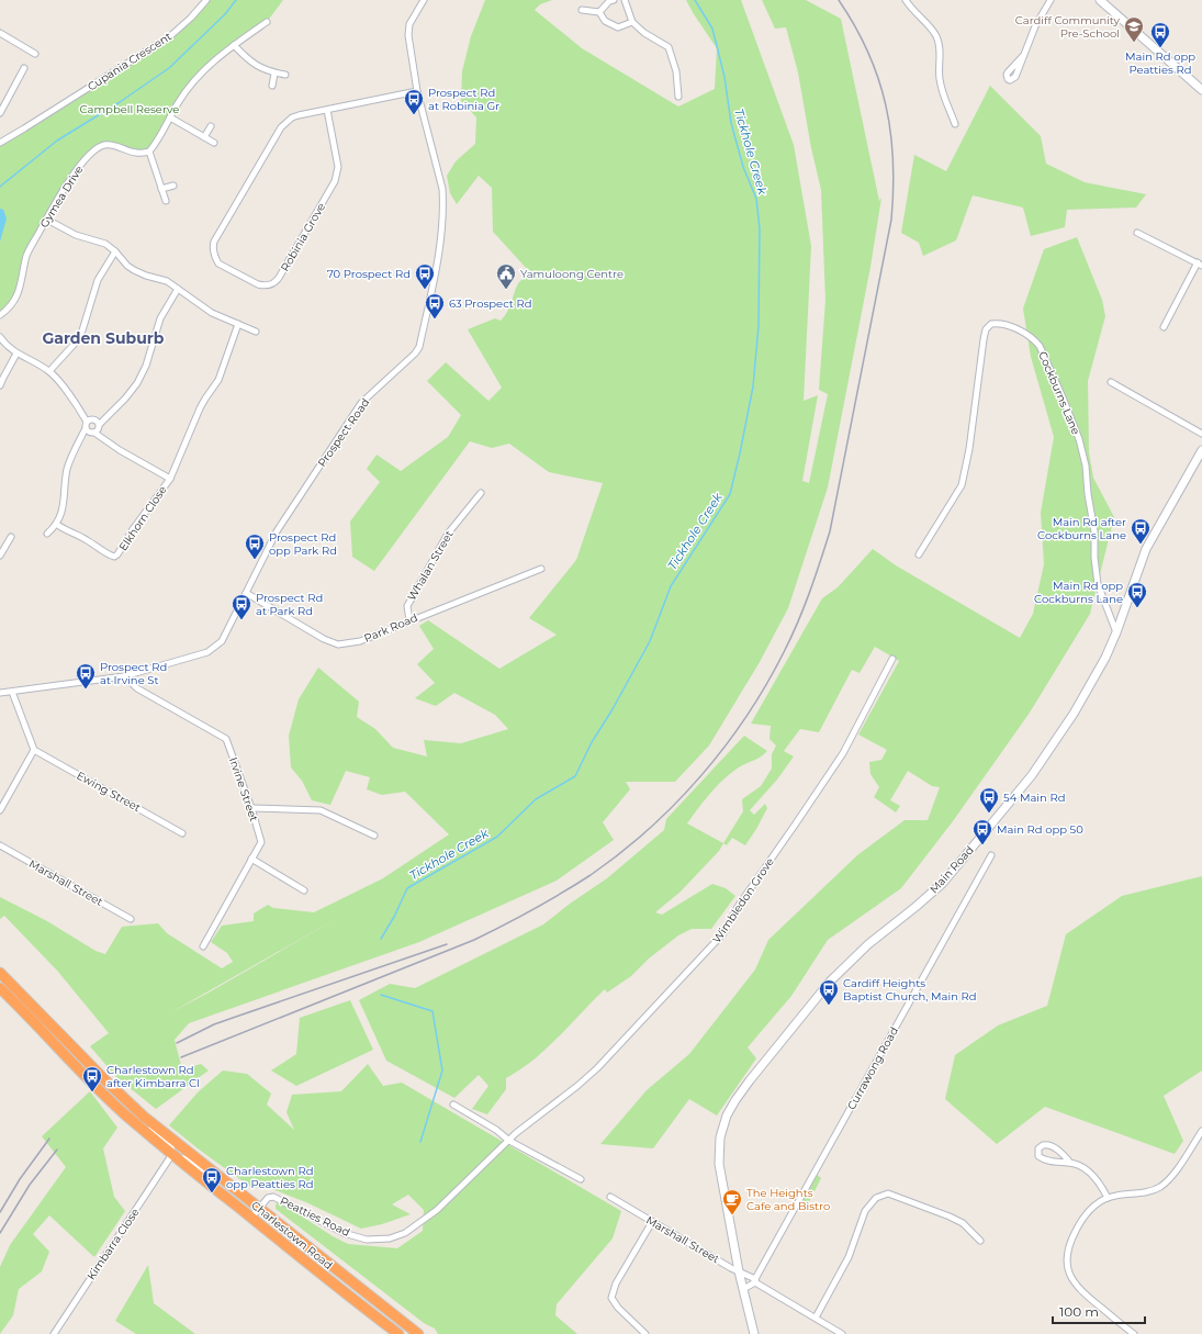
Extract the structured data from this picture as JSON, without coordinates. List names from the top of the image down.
{
  "streets": {
    "highway": ["Charlestown Road"],
    "main road": ["Main Road"],
    "street": [
      "Cupania Crescent",
      "Gymea Drive",
      "Robinia Grove",
      "Cockburns Lane",
      "Prospect Road",
      "Elkhorn Close",
      "Whalan Street",
      "Park Road",
      "Irvine Street",
      "Ewing Street",
      "Marshall Street",
      "Wimbledon Grove",
      "Currawong Road",
      "Peatties Road",
      "Kimbarra Close"
    ]
  },
  "crossings": [
    ["Robinia Grove", "Prospect Road"],
    ["Cockburns Lane", "Main Road"],
    ["Prospect Road", "Park Road"],
    ["Prospect Road", "Irvine Street"],
    ["Whalan Street", "Park Road"],
    ["Main Road", "Marshall Street"],
    ["Marshall Street", "Currawong Road"],
    ["Wimbledon Grove", "Peatties Road"],
    ["Peatties Road", "Charlestown Road"],
    ["Charlestown Road", "Kimbarra Close"]
  ],
  "districts": ["Garden Suburb"],
  "water": ["Tickhole Creek"],
  "parks": ["Campbell Reserve"],
  "places": {
    "school or university": ["Cardiff Community Pre-School"],
    "bus stop": [
      "Main Rd opp Peatties Rd",
      "Prospect Rd at Robinia Gr",
      "70 Prospect Rd",
      "63 Prospect Rd",
      "Main Rd after Cockburns Lane",
      "Prospect Rd opp Park Rd",
      "Main Rd opp Cockburns Lane",
      "Prospect Rd at Park Rd",
      "Prospect Rd at Irvine St",
      "54 Main Rd",
      "Main Rd opp 50",
      "Cardiff Heights Baptist Church, Main Rd",
      "Charlestown Rd after Kimbarra Cl",
      "Charlestown Rd opp Peatties Rd"
    ],
    "public building": ["Yamuloong Centre"],
    "cafe": ["The Heights Cafe and Bistro"]
  },
  "scale_bar": "100 m"
}
